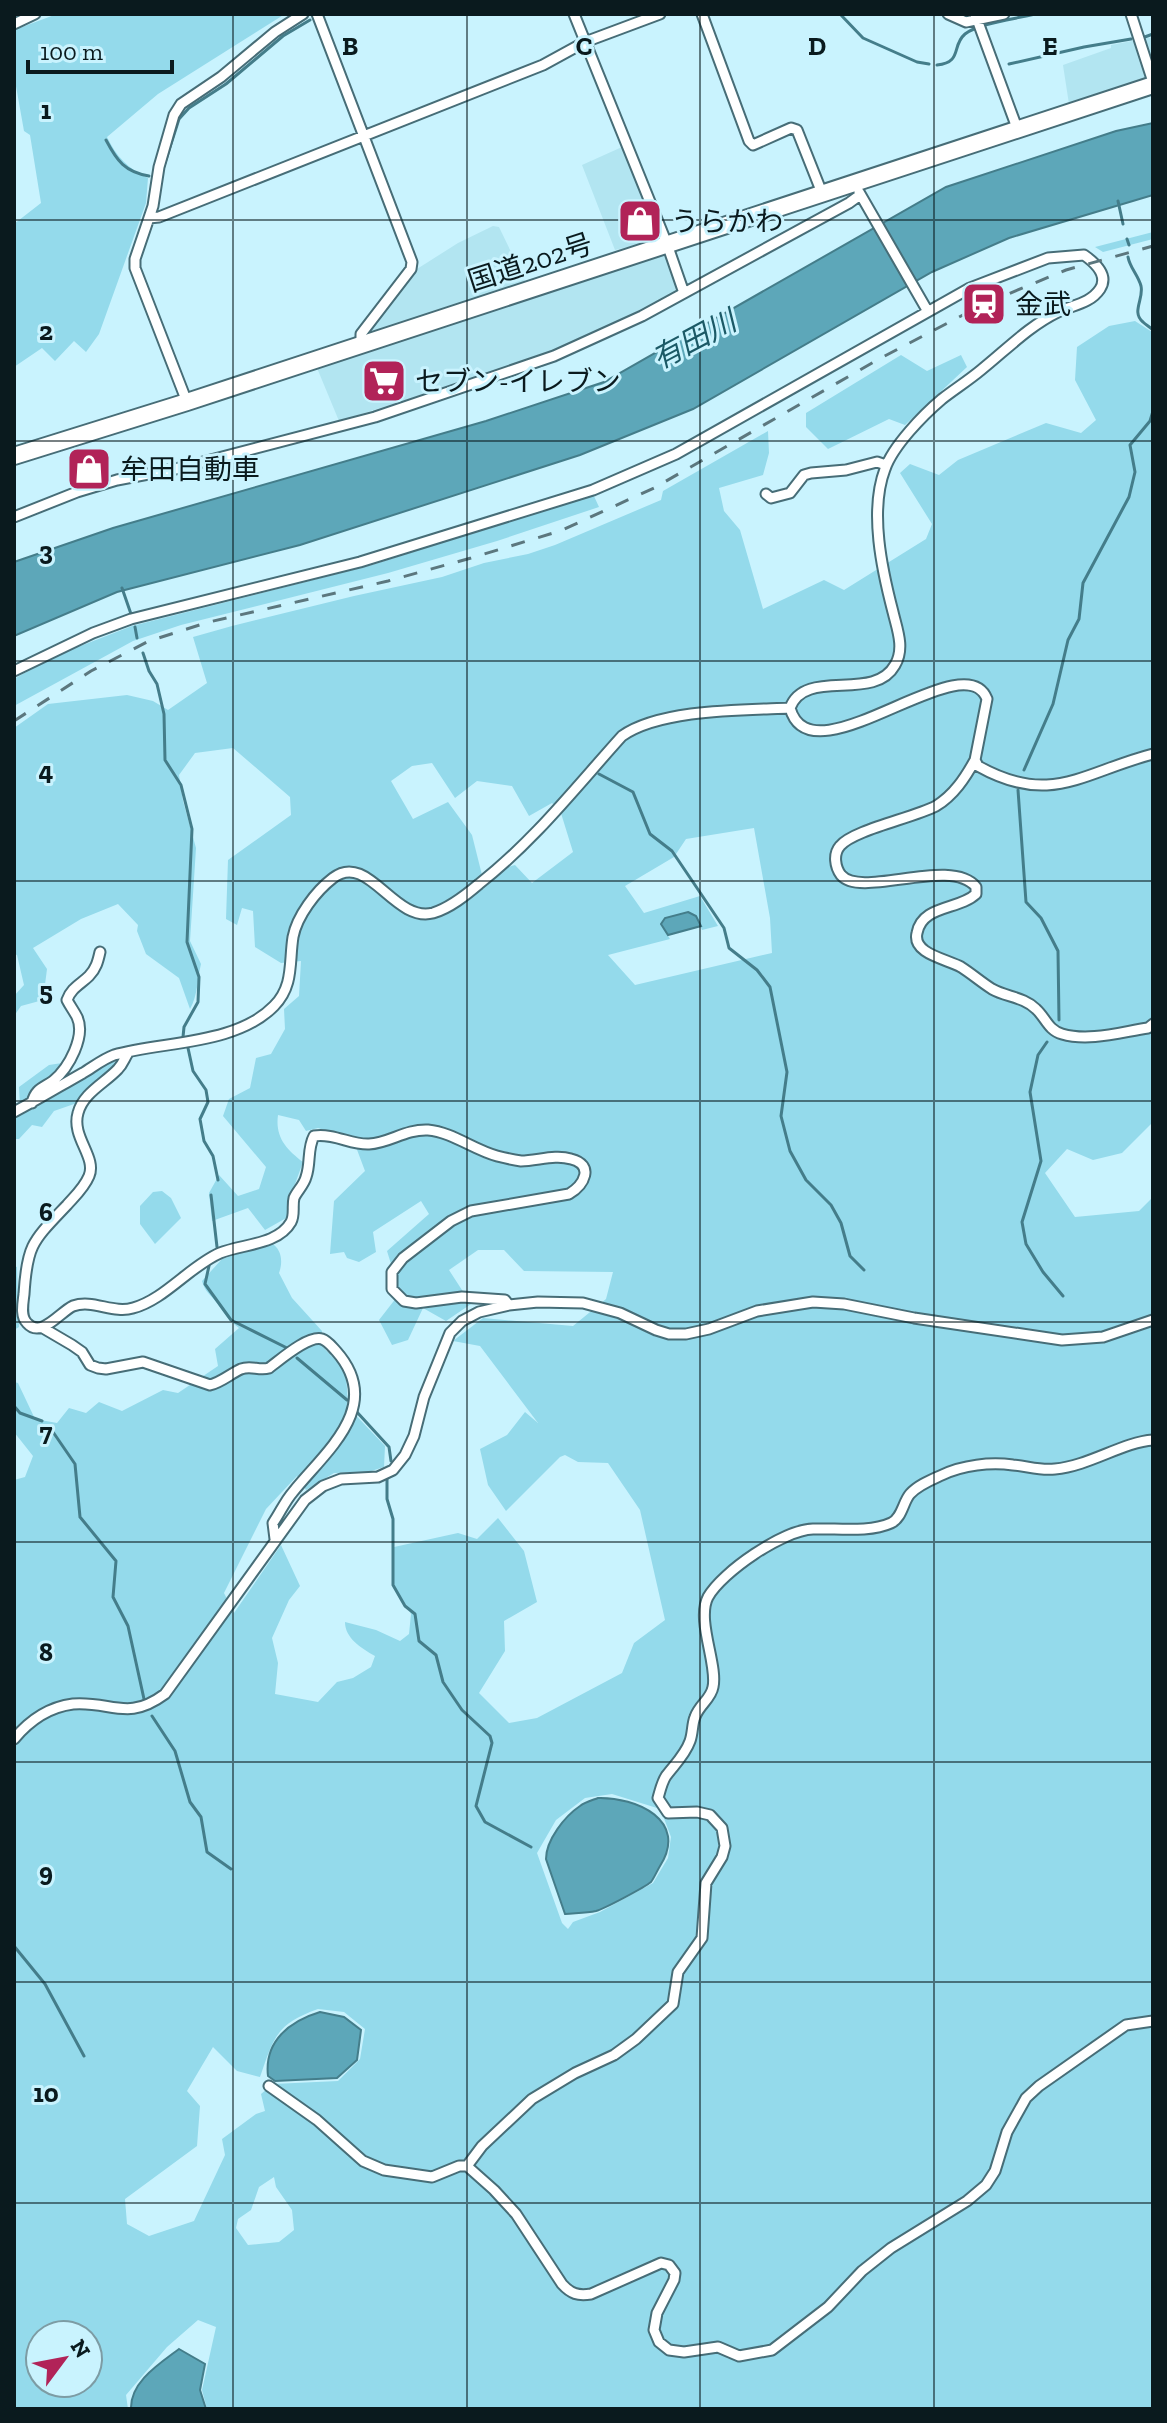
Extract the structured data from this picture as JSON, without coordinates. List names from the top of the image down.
{
  "streets": {
    "highway": ["国道202号"]
  },
  "water": ["有田川"],
  "places": {
    "shop": ["うらかわ", "牟田自動車"],
    "station": ["金武"],
    "supermarket": ["セブン-イレブン"]
  },
  "scale_bar": "100 m",
  "north": "top right",
  "grid": {
    "columns": [
      "B",
      "C",
      "D",
      "E"
    ],
    "rows": [
      "1",
      "2",
      "3",
      "4",
      "5",
      "6",
      "7",
      "8",
      "9",
      "10"
    ]
  }
}
